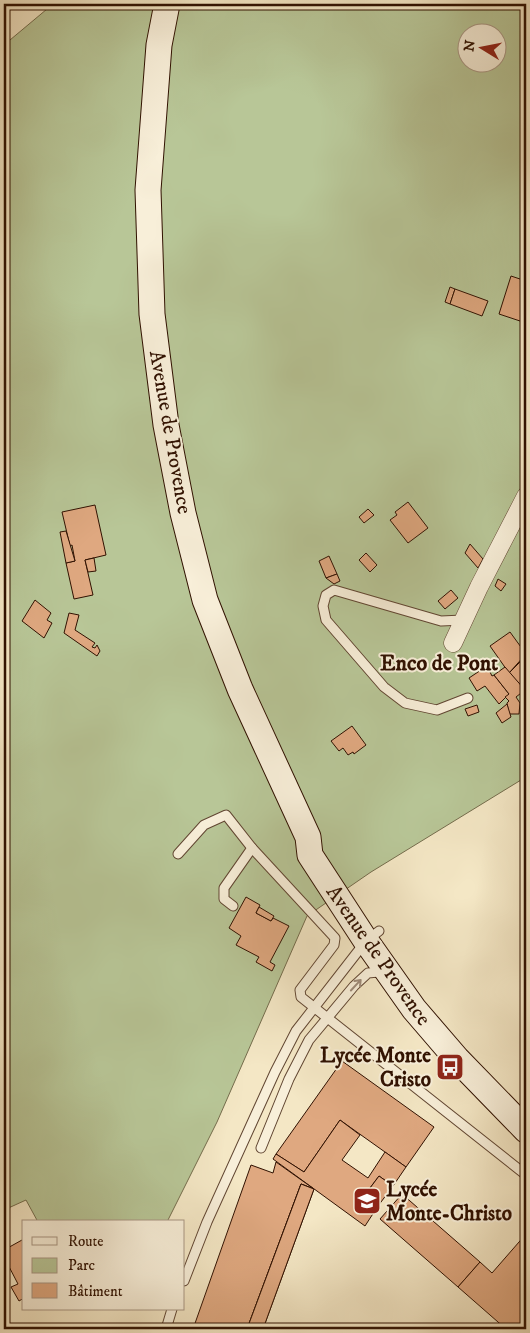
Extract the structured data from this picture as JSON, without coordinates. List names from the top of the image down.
{
  "streets": {
    "main road": ["Avenue de Provence"]
  },
  "districts": ["Enco de Pont"],
  "places": {
    "bus stop": ["Lycée Monte Cristo"],
    "school or university": ["Lycée Monte-Christo"]
  },
  "legend": ["Route", "Parc", "Bâtiment"],
  "north": "left"
}
